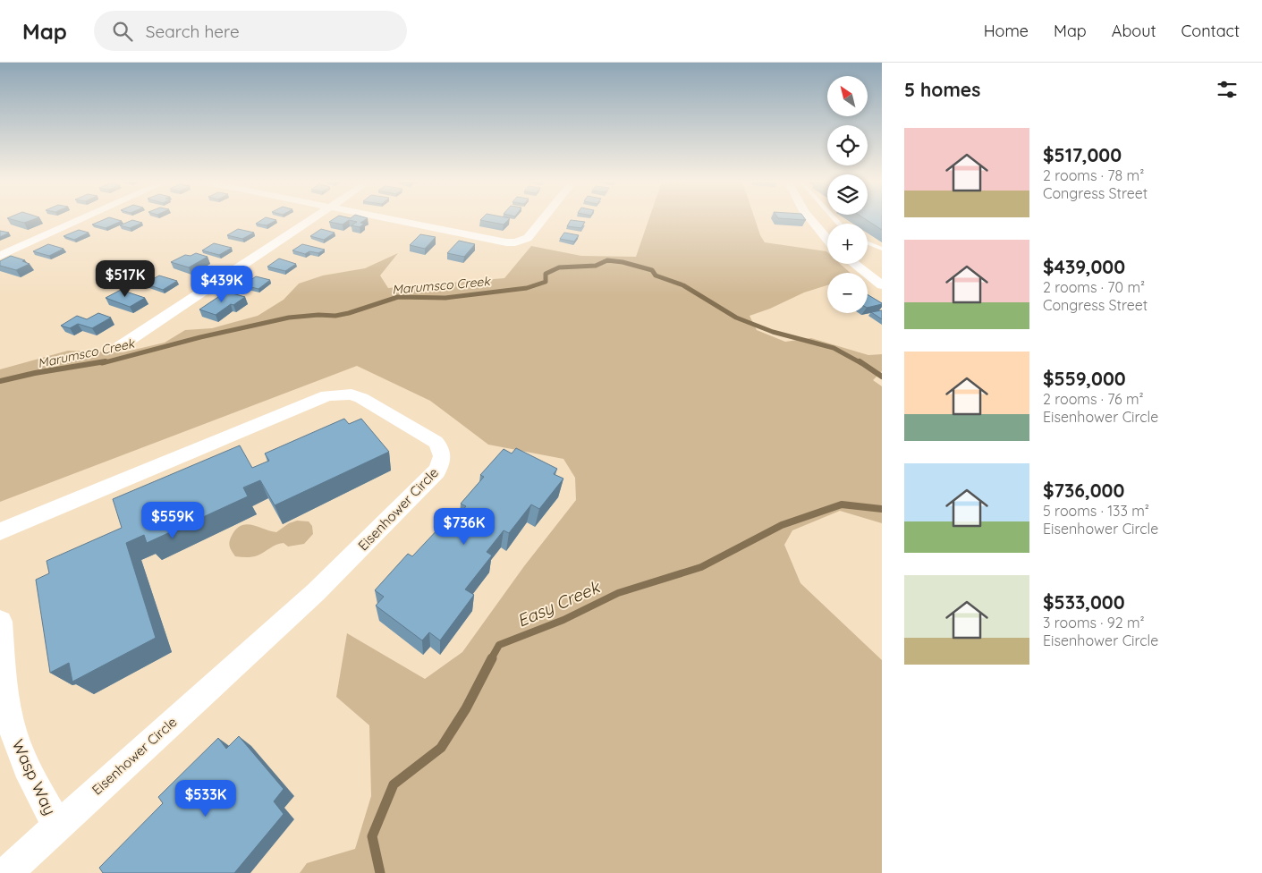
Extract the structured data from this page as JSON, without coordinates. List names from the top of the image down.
{
  "streets": {
    "street": ["Eisenhower Circle", "Wasp Way"]
  },
  "crossings": [
    ["Eisenhower Circle", "Wasp Way"]
  ],
  "water": ["Marumsco Creek", "Easy Creek"],
  "north": "top left",
  "page": {
    "header": "Map",
    "search": "Search here",
    "nav": [
      "Home",
      "Map",
      "About",
      "Contact"
    ],
    "heading": "5 homes",
    "map_buttons": ["+", "−"],
    "list": [
      {
        "name": "$517,000",
        "note": "2 rooms · 78 m² · Congress Street"
      },
      {
        "name": "$439,000",
        "note": "2 rooms · 70 m² · Congress Street"
      },
      {
        "name": "$559,000",
        "note": "2 rooms · 76 m² · Eisenhower Circle"
      },
      {
        "name": "$736,000",
        "note": "5 rooms · 133 m² · Eisenhower Circle"
      },
      {
        "name": "$533,000",
        "note": "3 rooms · 92 m² · Eisenhower Circle"
      }
    ],
    "price": [
      "$517K",
      "$439K",
      "$559K",
      "$736K",
      "$533K"
    ]
  }
}
